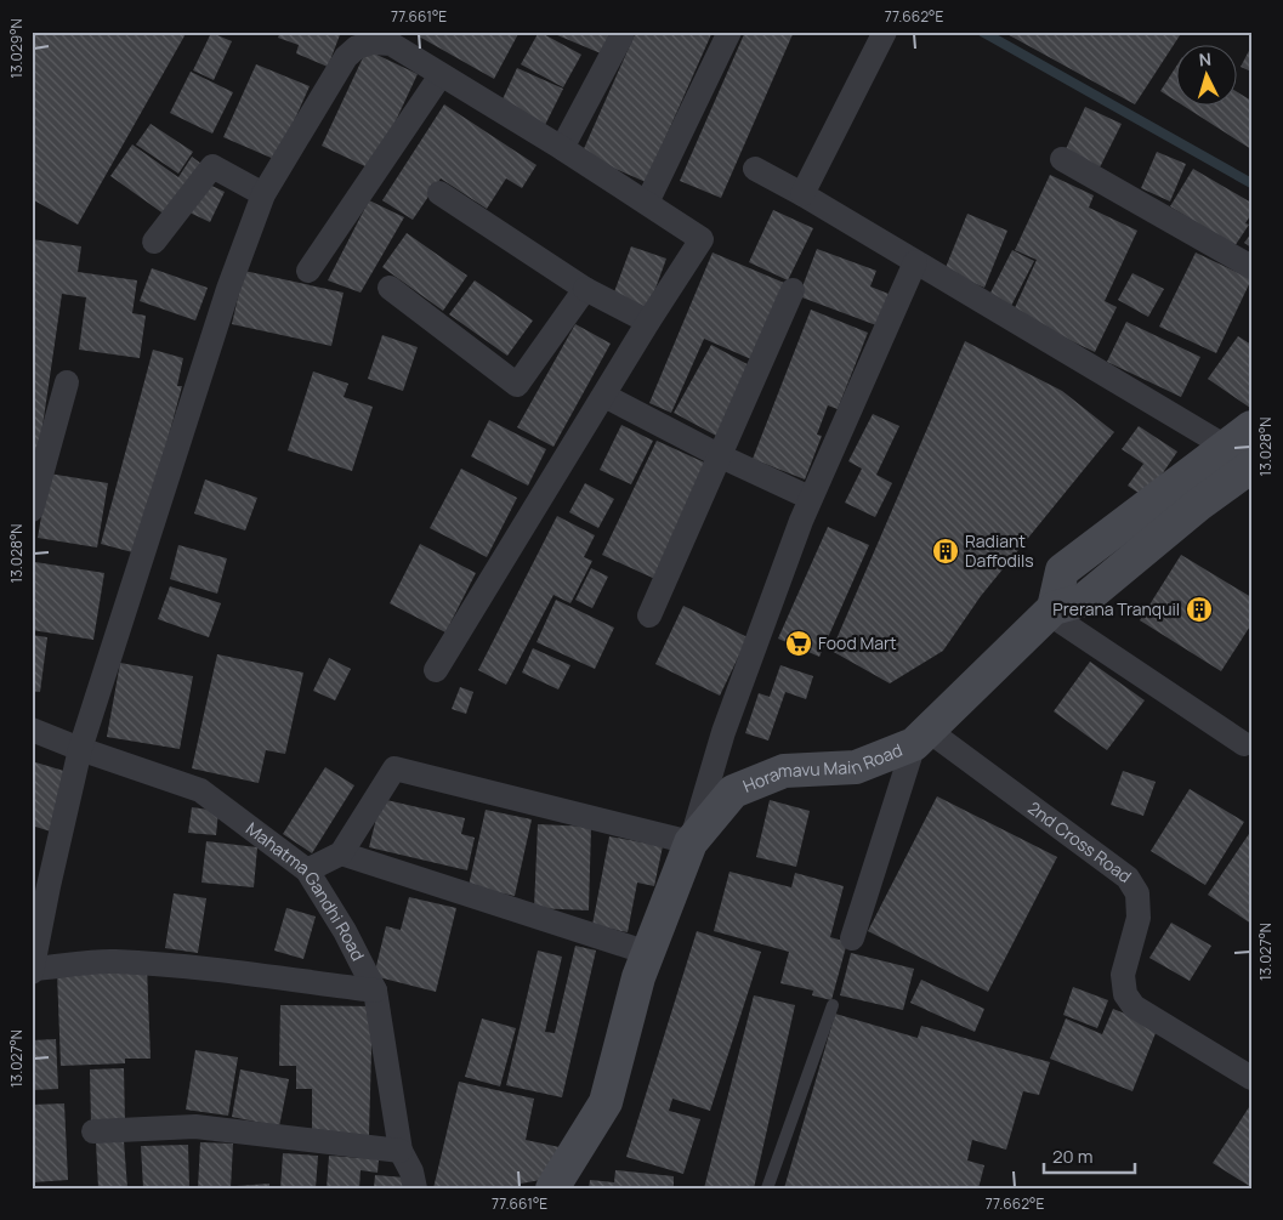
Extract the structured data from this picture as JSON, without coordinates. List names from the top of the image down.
{
  "streets": {
    "main road": ["Horamavu Main Road"],
    "street": ["2nd Cross Road", "Mahatma Gandhi Road"]
  },
  "crossings": [
    ["Horamavu Main Road", "2nd Cross Road"]
  ],
  "places": {
    "building": ["Radiant Daffodils", "Prerana Tranquil"],
    "supermarket": ["Food Mart"]
  },
  "scale_bar": "20 m",
  "north": "top",
  "coordinates": [
    "77.661°E",
    "77.662°E",
    "13.029°N",
    "13.028°N",
    "13.027°N"
  ]
}
